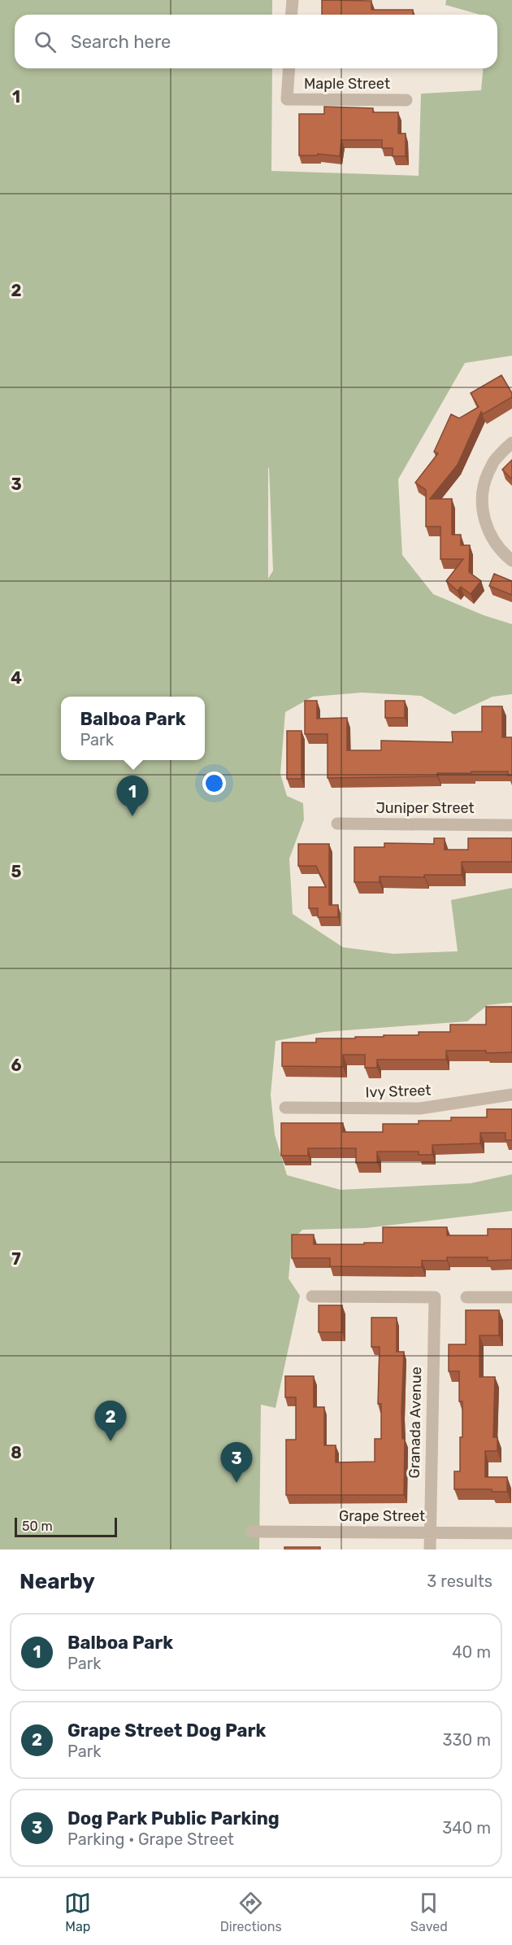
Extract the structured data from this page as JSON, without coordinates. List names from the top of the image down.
{
  "streets": {
    "street": [
      "Maple Street",
      "Juniper Street",
      "Ivy Street",
      "Granada Avenue",
      "Grape Street"
    ]
  },
  "crossings": [
    ["Granada Avenue", "Grape Street"]
  ],
  "scale_bar": "50 m",
  "page": {
    "search": "Search here",
    "popup": ["Balboa Park", "Park"],
    "pins": ["1", "2", "3"],
    "scale": "50 m",
    "heading": ["Nearby", "3 results"],
    "list": [
      {
        "mark": "1",
        "name": "Balboa Park",
        "note": "Park",
        "value": "40 m"
      },
      {
        "mark": "2",
        "name": "Grape Street Dog Park",
        "note": "Park",
        "value": "330 m"
      },
      {
        "mark": "3",
        "name": "Dog Park Public Parking",
        "note": "Parking · Grape Street",
        "value": "340 m"
      }
    ],
    "nav": ["Map", "Directions", "Saved"]
  },
  "grid": {
    "rows": [
      "1",
      "2",
      "3",
      "4",
      "5",
      "6",
      "7",
      "8"
    ]
  }
}
